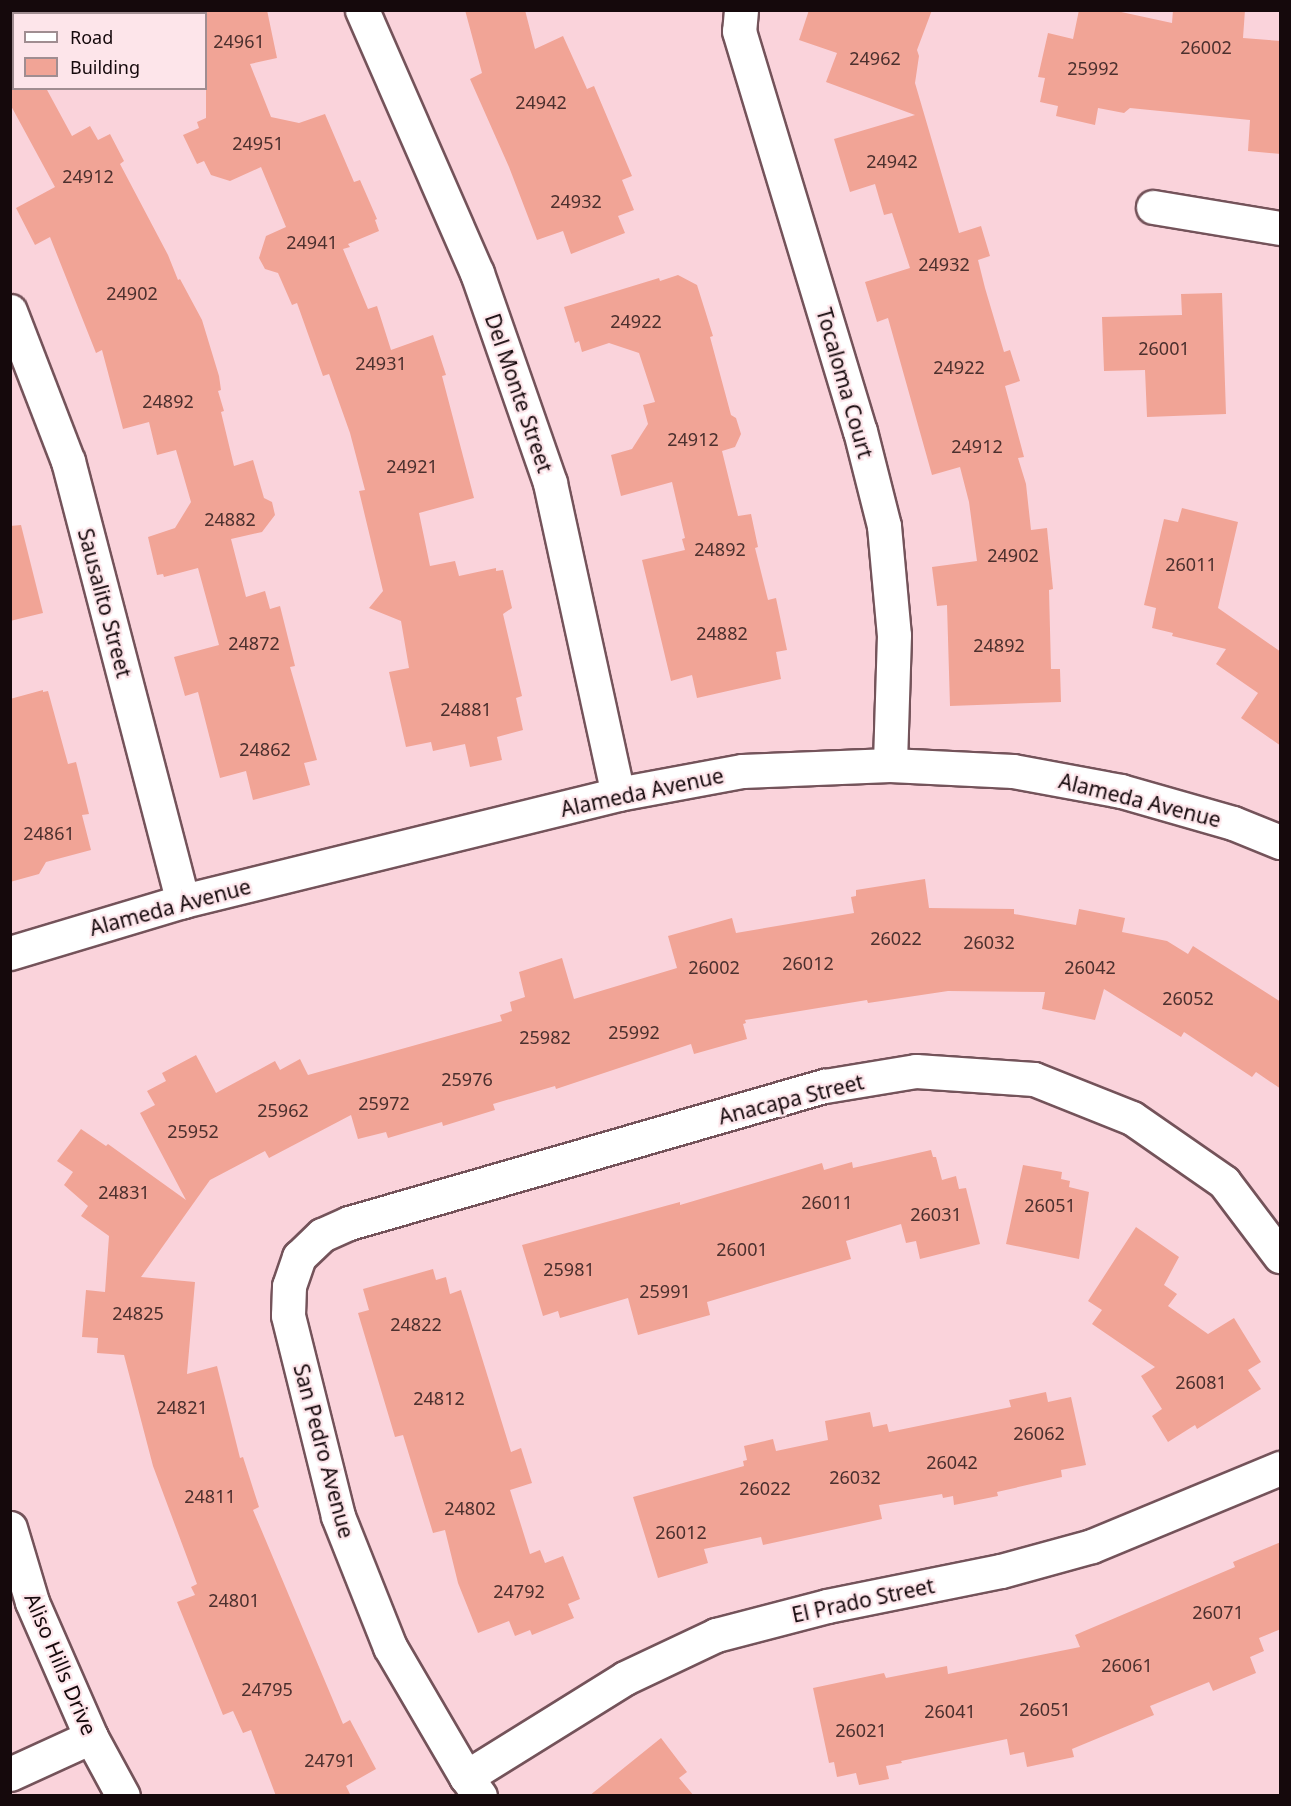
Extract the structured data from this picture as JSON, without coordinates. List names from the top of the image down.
{
  "streets": {
    "street": [
      "Tocaloma Court",
      "Del Monte Street",
      "Sausalito Street",
      "Alameda Avenue",
      "Anacapa Street",
      "San Pedro Avenue",
      "El Prado Street",
      "Aliso Hills Drive"
    ]
  },
  "crossings": [
    ["Tocaloma Court", "Alameda Avenue"],
    ["Del Monte Street", "Alameda Avenue"],
    ["Sausalito Street", "Alameda Avenue"],
    ["Anacapa Street", "San Pedro Avenue"],
    ["San Pedro Avenue", "El Prado Street"]
  ],
  "house_numbers": [
    "24961",
    "26002",
    "24962",
    "25992",
    "24942",
    "24951",
    "24942",
    "24912",
    "24932",
    "24941",
    "24932",
    "24902",
    "24922",
    "26001",
    "24931",
    "24922",
    "24892",
    "24912",
    "24912",
    "24921",
    "24882",
    "24892",
    "24902",
    "26011",
    "24882",
    "24872",
    "24892",
    "24881",
    "24862",
    "24861",
    "26022",
    "26032",
    "26012",
    "26002",
    "26042",
    "26052",
    "25992",
    "25982",
    "25976",
    "25972",
    "25962",
    "25952",
    "24831",
    "26011",
    "26051",
    "26031",
    "26001",
    "25981",
    "25991",
    "24825",
    "24822",
    "26081",
    "24812",
    "24821",
    "26062",
    "26042",
    "26032",
    "26022",
    "24811",
    "24802",
    "26012",
    "24792",
    "24801",
    "26071",
    "26061",
    "24795",
    "26051",
    "26041",
    "26021",
    "24791"
  ],
  "legend": ["Road", "Building"]
}
